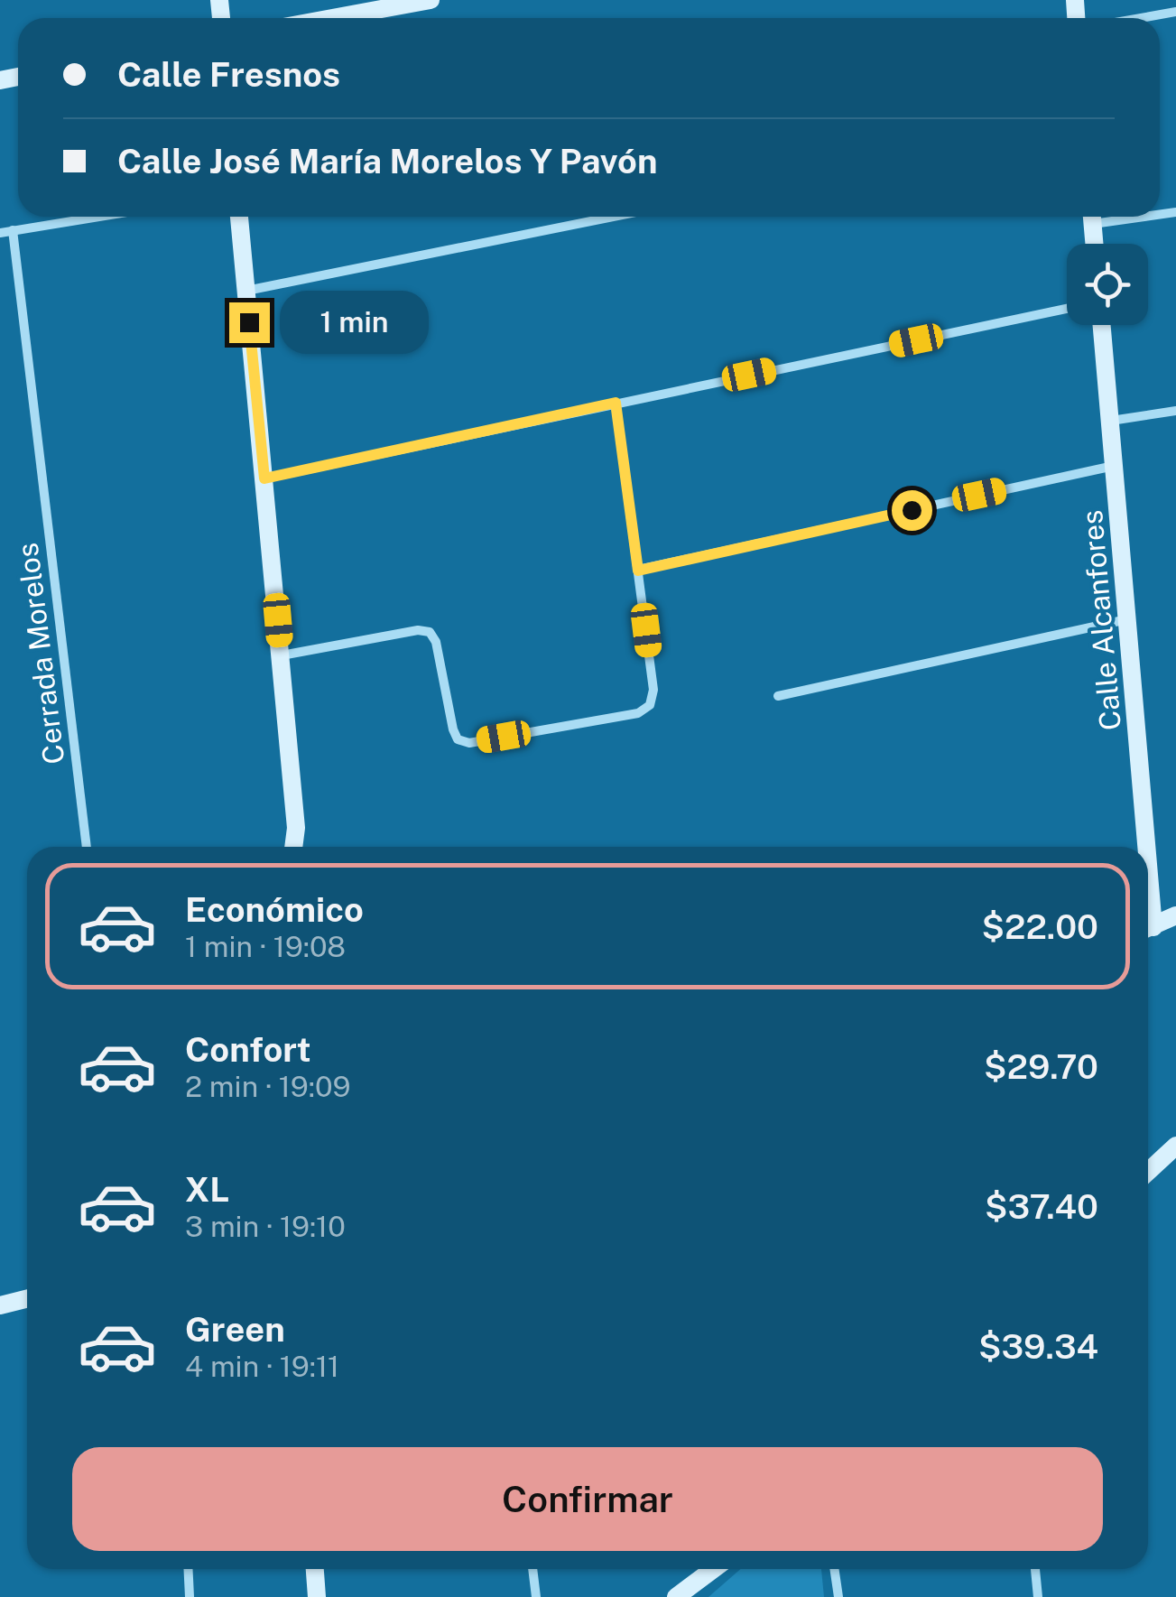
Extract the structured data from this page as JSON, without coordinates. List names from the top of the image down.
{
  "streets": {
    "street": ["Calle Alcanfores", "Cerrada Morelos"]
  },
  "page": {
    "banner": ["Calle Fresnos", "Calle José María Morelos Y Pavón"],
    "bubble": "1 min",
    "list": [
      {
        "name": "Económico",
        "note": "1 min · 19:08",
        "value": "$22.00"
      },
      {
        "name": "Confort",
        "note": "2 min · 19:09",
        "value": "$29.70"
      },
      {
        "name": "XL",
        "note": "3 min · 19:10",
        "value": "$37.40"
      },
      {
        "name": "Green",
        "note": "4 min · 19:11",
        "value": "$39.34"
      }
    ],
    "buttons": "Confirmar"
  }
}
